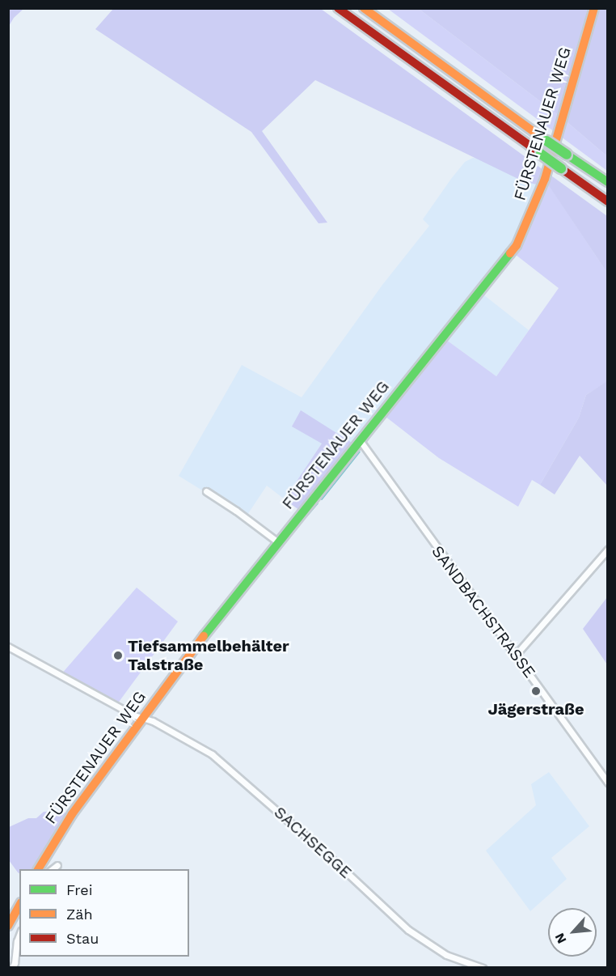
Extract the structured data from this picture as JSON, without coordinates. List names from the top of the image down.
{
  "streets": {
    "main road": ["FÜRSTENAUER WEG"],
    "street": ["SANDBACHSTRASSE", "SACHSEGGE"]
  },
  "crossings": [
    ["FÜRSTENAUER WEG", "SANDBACHSTRASSE"],
    ["FÜRSTENAUER WEG", "SACHSEGGE"]
  ],
  "places": ["Tiefsammelbehälter Talstraße", "Jägerstraße"],
  "legend": ["Frei", "Zäh", "Stau"],
  "north": "bottom left"
}
